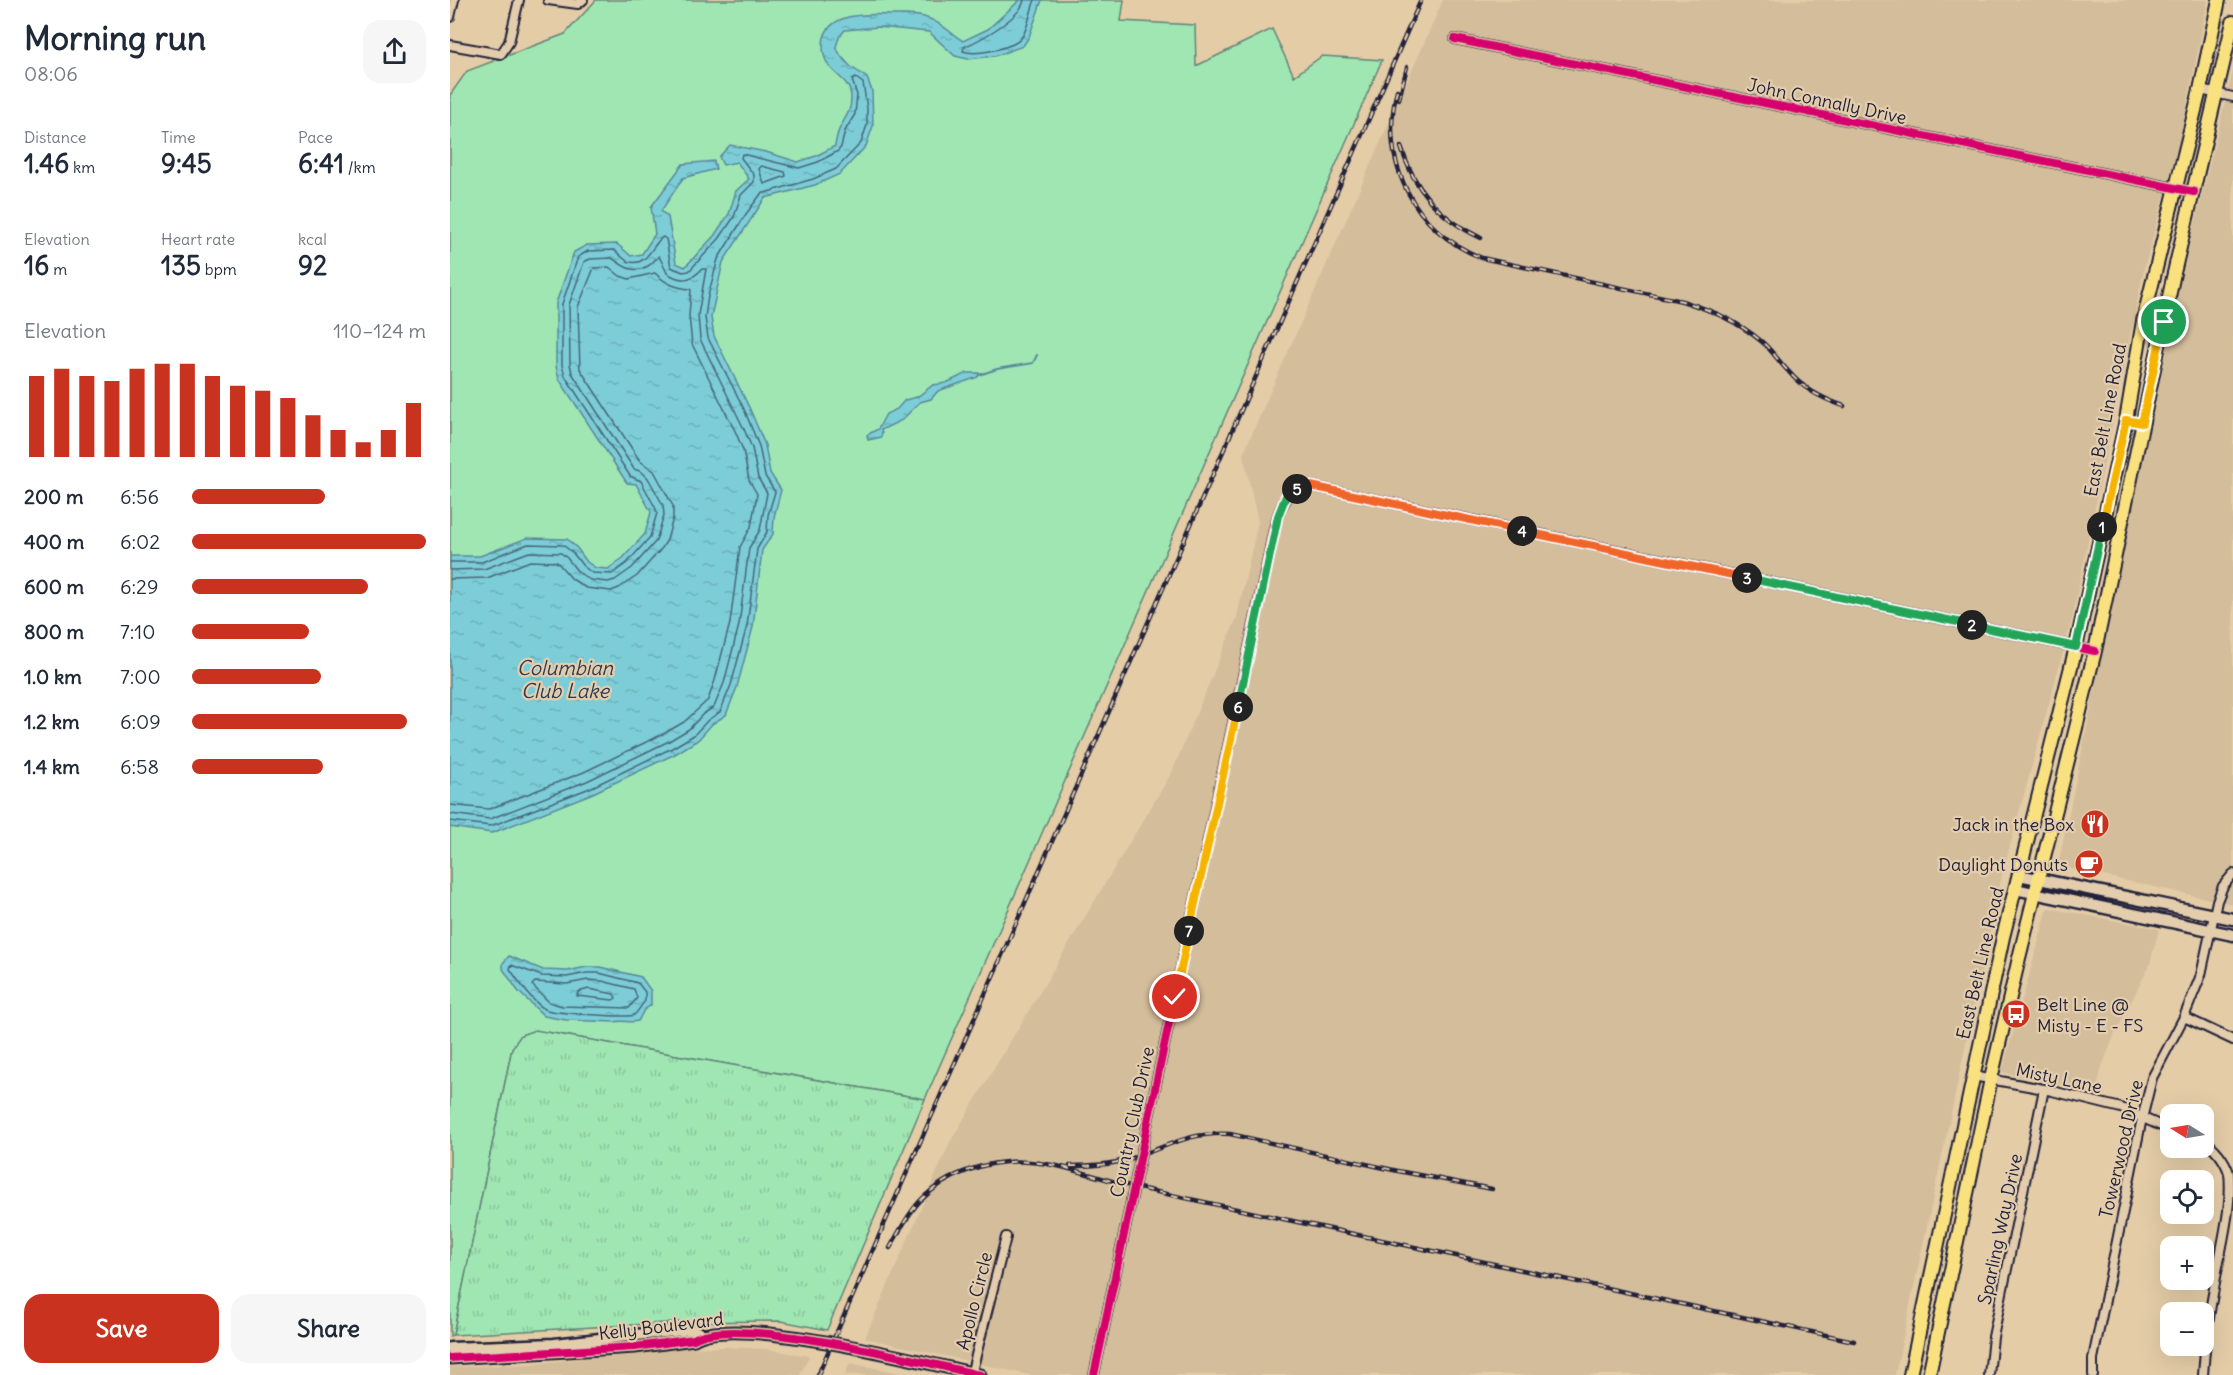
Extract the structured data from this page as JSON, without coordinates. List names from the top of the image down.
{
  "streets": {
    "main road": ["East Belt Line Road"],
    "street": [
      "John Connally Drive",
      "Misty Lane",
      "Country Club Drive",
      "Towerwood Drive",
      "Sparling Way Drive",
      "Apollo Circle",
      "Kelly Boulevard"
    ]
  },
  "crossings": [
    ["John Connally Drive", "East Belt Line Road"],
    ["East Belt Line Road", "Misty Lane"],
    ["East Belt Line Road", "Country Club Drive"],
    ["Misty Lane", "Towerwood Drive"],
    ["Misty Lane", "Sparling Way Drive"],
    ["Apollo Circle", "Kelly Boulevard"]
  ],
  "water": ["Columbian Club Lake"],
  "places": {
    "restaurant": ["Jack in the Box"],
    "cafe": ["Daylight Donuts"],
    "bus stop": ["Belt Line @ Misty - E - FS"]
  },
  "north": "left",
  "page": {
    "heading": ["Morning run", "08:06"],
    "stats": [
      ["Distance", "1.46 km"],
      ["Time", "9:45"],
      ["Pace", "6:41 /km"],
      ["Elevation", "16 m"],
      ["Heart rate", "135 bpm"],
      ["kcal", "92"]
    ],
    "chart": ["Elevation", "110–124 m"],
    "list": [
      {
        "name": "200 m",
        "note": "6:56"
      },
      {
        "name": "400 m",
        "note": "6:02"
      },
      {
        "name": "600 m",
        "note": "6:29"
      },
      {
        "name": "800 m",
        "note": "7:10"
      },
      {
        "name": "1.0 km",
        "note": "7:00"
      },
      {
        "name": "1.2 km",
        "note": "6:09"
      },
      {
        "name": "1.4 km",
        "note": "6:58"
      }
    ],
    "pins": [
      "5",
      "1",
      "4",
      "3",
      "2",
      "6",
      "7"
    ],
    "map_buttons": ["+", "−"],
    "buttons": ["Save", "Share"]
  }
}
